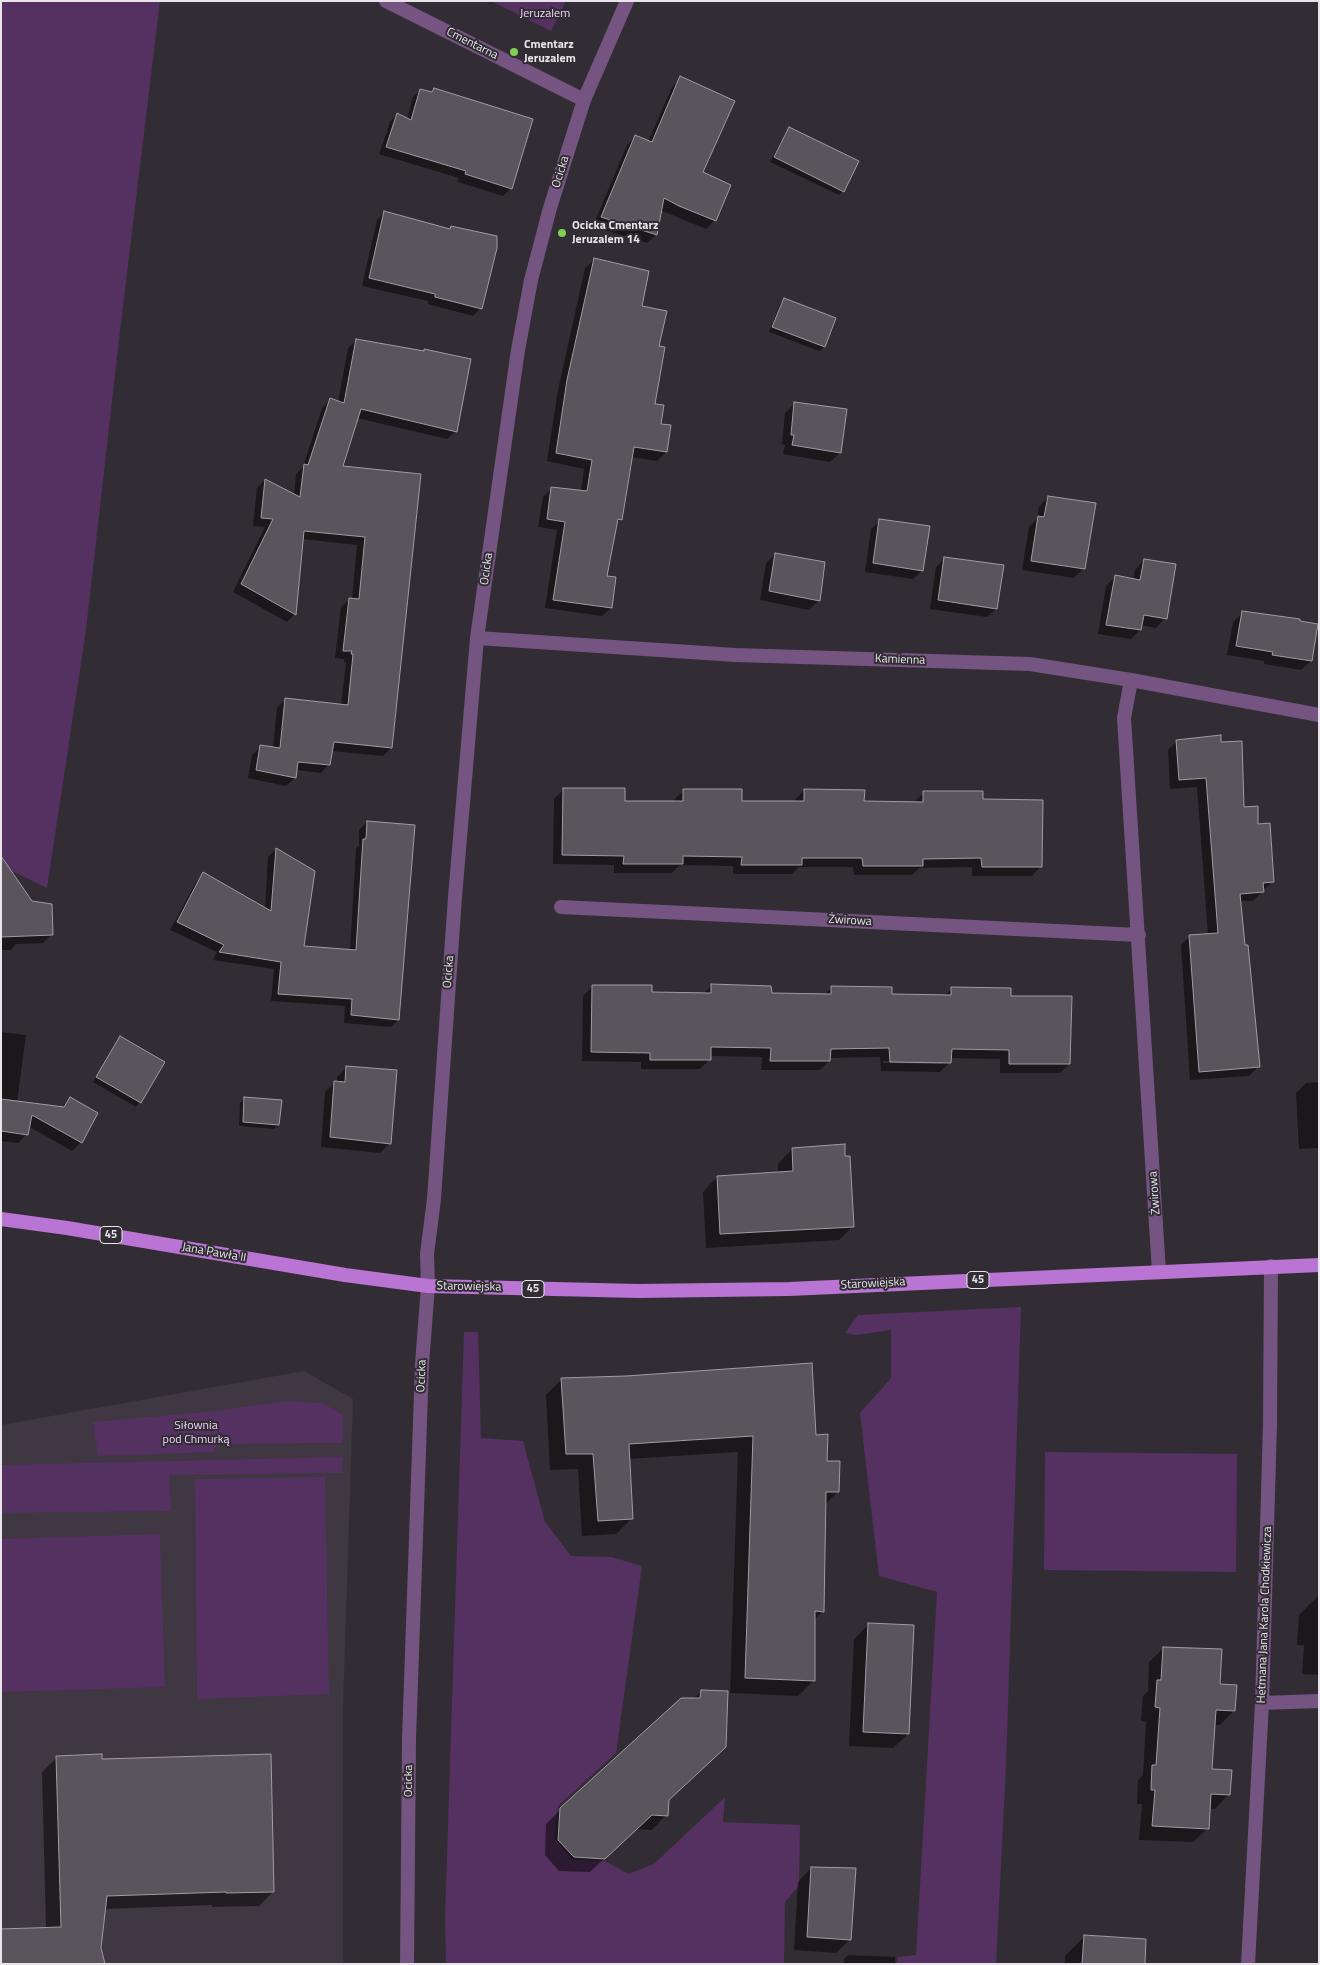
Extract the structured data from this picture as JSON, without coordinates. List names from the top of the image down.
{
  "streets": {
    "main road": ["45", "Jana Pawła II", "Starowiejska"],
    "street": [
      "Cmentarna",
      "Ocicka",
      "Kamienna",
      "Żwirowa",
      "Hetmana Jana Karola Chodkiewicza"
    ]
  },
  "crossings": [
    ["Cmentarna", "Ocicka"],
    ["Ocicka", "Kamienna"],
    ["Ocicka", "Jana Pawła II"],
    ["Ocicka", "Starowiejska"],
    ["Kamienna", "Żwirowa"],
    ["Żwirowa", "Starowiejska"],
    ["Jana Pawła II", "Starowiejska"],
    ["Starowiejska", "Hetmana Jana Karola Chodkiewicza"]
  ],
  "parks": ["Jeruzalem", "Siłownia pod Chmurką"],
  "places": ["Cmentarz Jeruzalem", "Ocicka Cmentarz Jeruzalem 14"]
}
